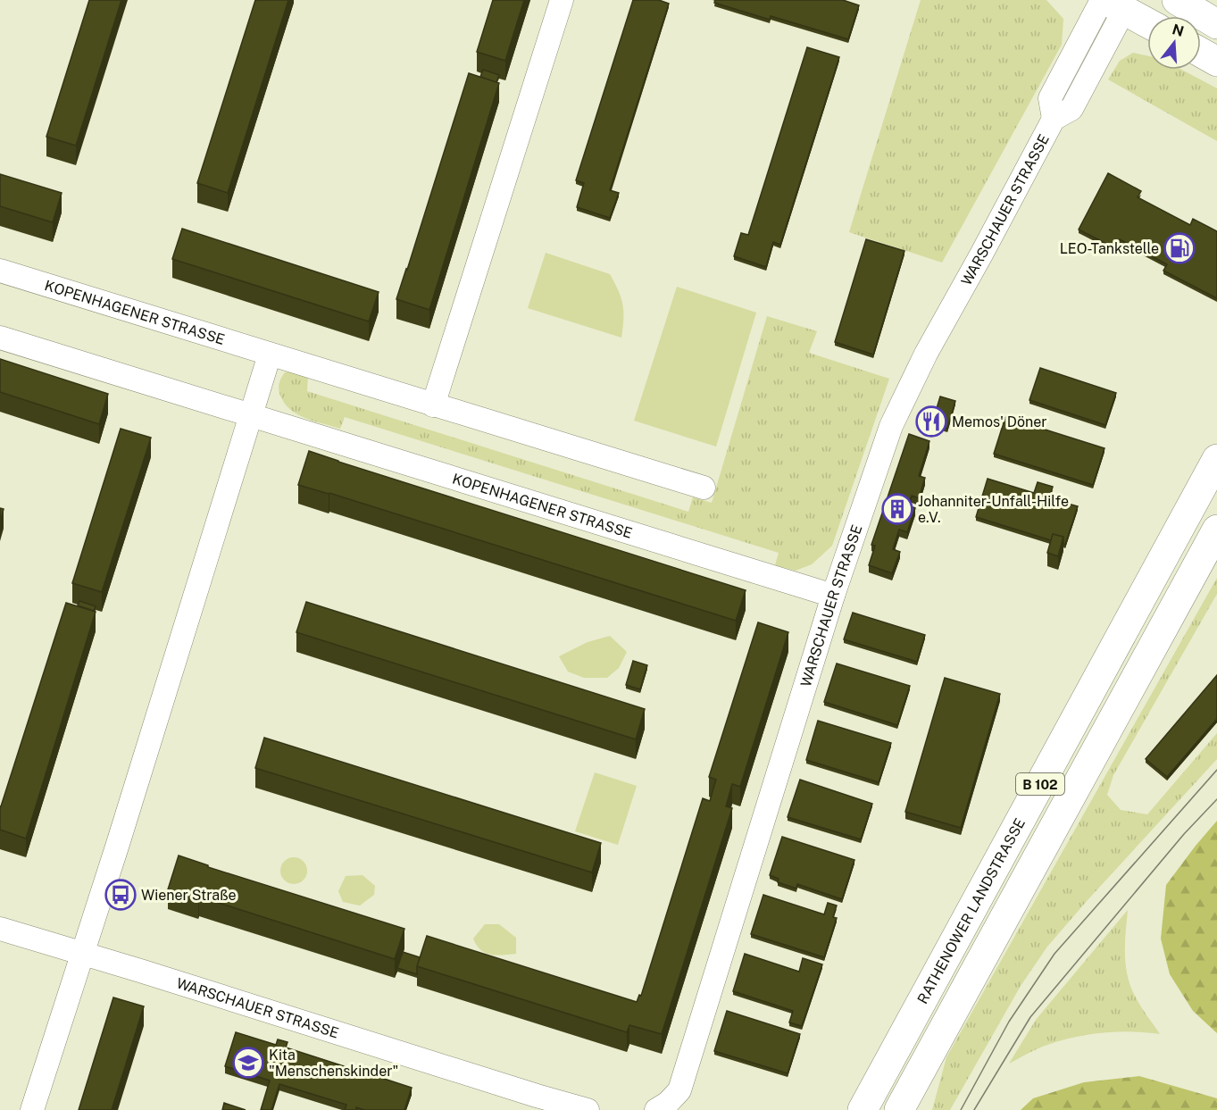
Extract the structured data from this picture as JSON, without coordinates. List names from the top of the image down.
{
  "streets": {
    "main road": ["B 102", "RATHENOWER LANDSTRASSE"],
    "street": ["WARSCHAUER STRASSE", "KOPENHAGENER STRASSE"]
  },
  "crossings": [
    ["WARSCHAUER STRASSE", "KOPENHAGENER STRASSE"]
  ],
  "places": {
    "fuel station": ["LEO-Tankstelle"],
    "restaurant": ["Memos' Döner"],
    "building": ["Johanniter-Unfall-Hilfe e.V."],
    "bus stop": ["Wiener Straße"],
    "school or university": ["Kita \"Menschenskinder\""]
  },
  "north": "top"
}
